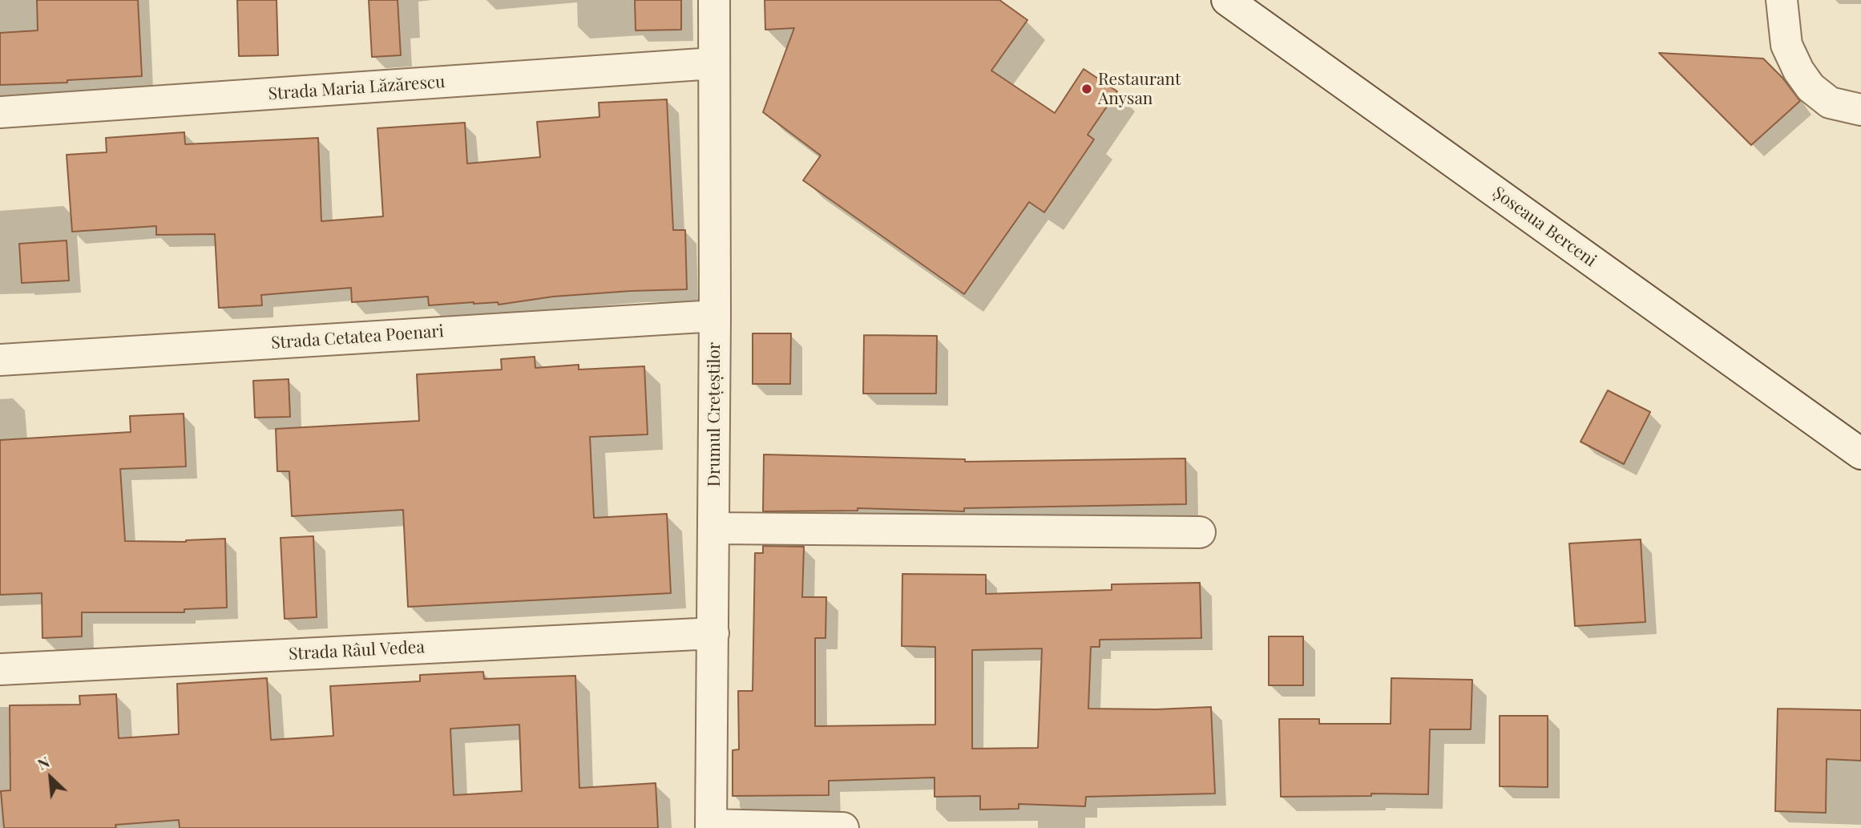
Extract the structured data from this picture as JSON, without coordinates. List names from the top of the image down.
{
  "streets": {
    "street": [
      "Strada Maria Lăzărescu",
      "Șoseaua Berceni",
      "Strada Cetatea Poenari",
      "Drumul Crețeștilor",
      "Strada Râul Vedea"
    ]
  },
  "crossings": [
    ["Strada Maria Lăzărescu", "Drumul Crețeștilor"],
    ["Strada Cetatea Poenari", "Drumul Crețeștilor"],
    ["Drumul Crețeștilor", "Strada Râul Vedea"]
  ],
  "places": ["Restaurant Anysan"],
  "north": "top left"
}
